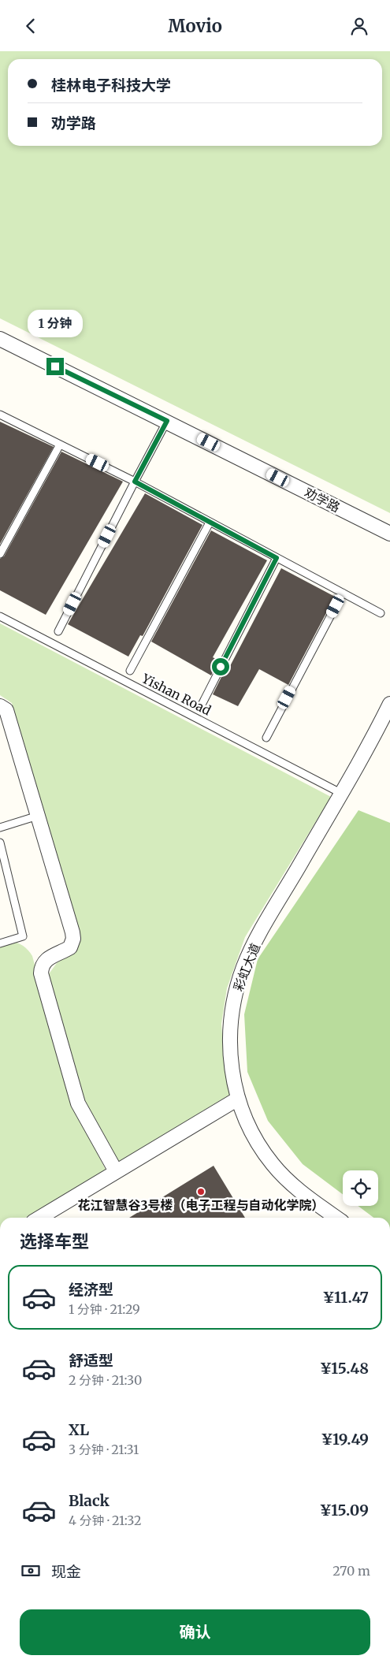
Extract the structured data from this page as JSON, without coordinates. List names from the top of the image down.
{
  "streets": {
    "street": ["劝学路", "彩虹大道"],
    "lane": ["Yishan Road"]
  },
  "crossings": [
    ["Yishan Road", "彩虹大道"]
  ],
  "places": ["花江智慧谷3号楼（电子工程与自动化学院）"],
  "page": {
    "header": "Movio",
    "banner": ["桂林电子科技大学", "劝学路"],
    "bubble": "1 分钟",
    "heading": "选择车型",
    "list": [
      {
        "name": "经济型",
        "note": "1 分钟 · 21:29",
        "value": "¥11.47"
      },
      {
        "name": "舒适型",
        "note": "2 分钟 · 21:30",
        "value": "¥15.48"
      },
      {
        "name": "XL",
        "note": "3 分钟 · 21:31",
        "value": "¥19.49"
      },
      {
        "name": "Black",
        "note": "4 分钟 · 21:32",
        "value": "¥15.09"
      }
    ],
    "pay": ["现金", "270 m"],
    "buttons": "确认"
  }
}
